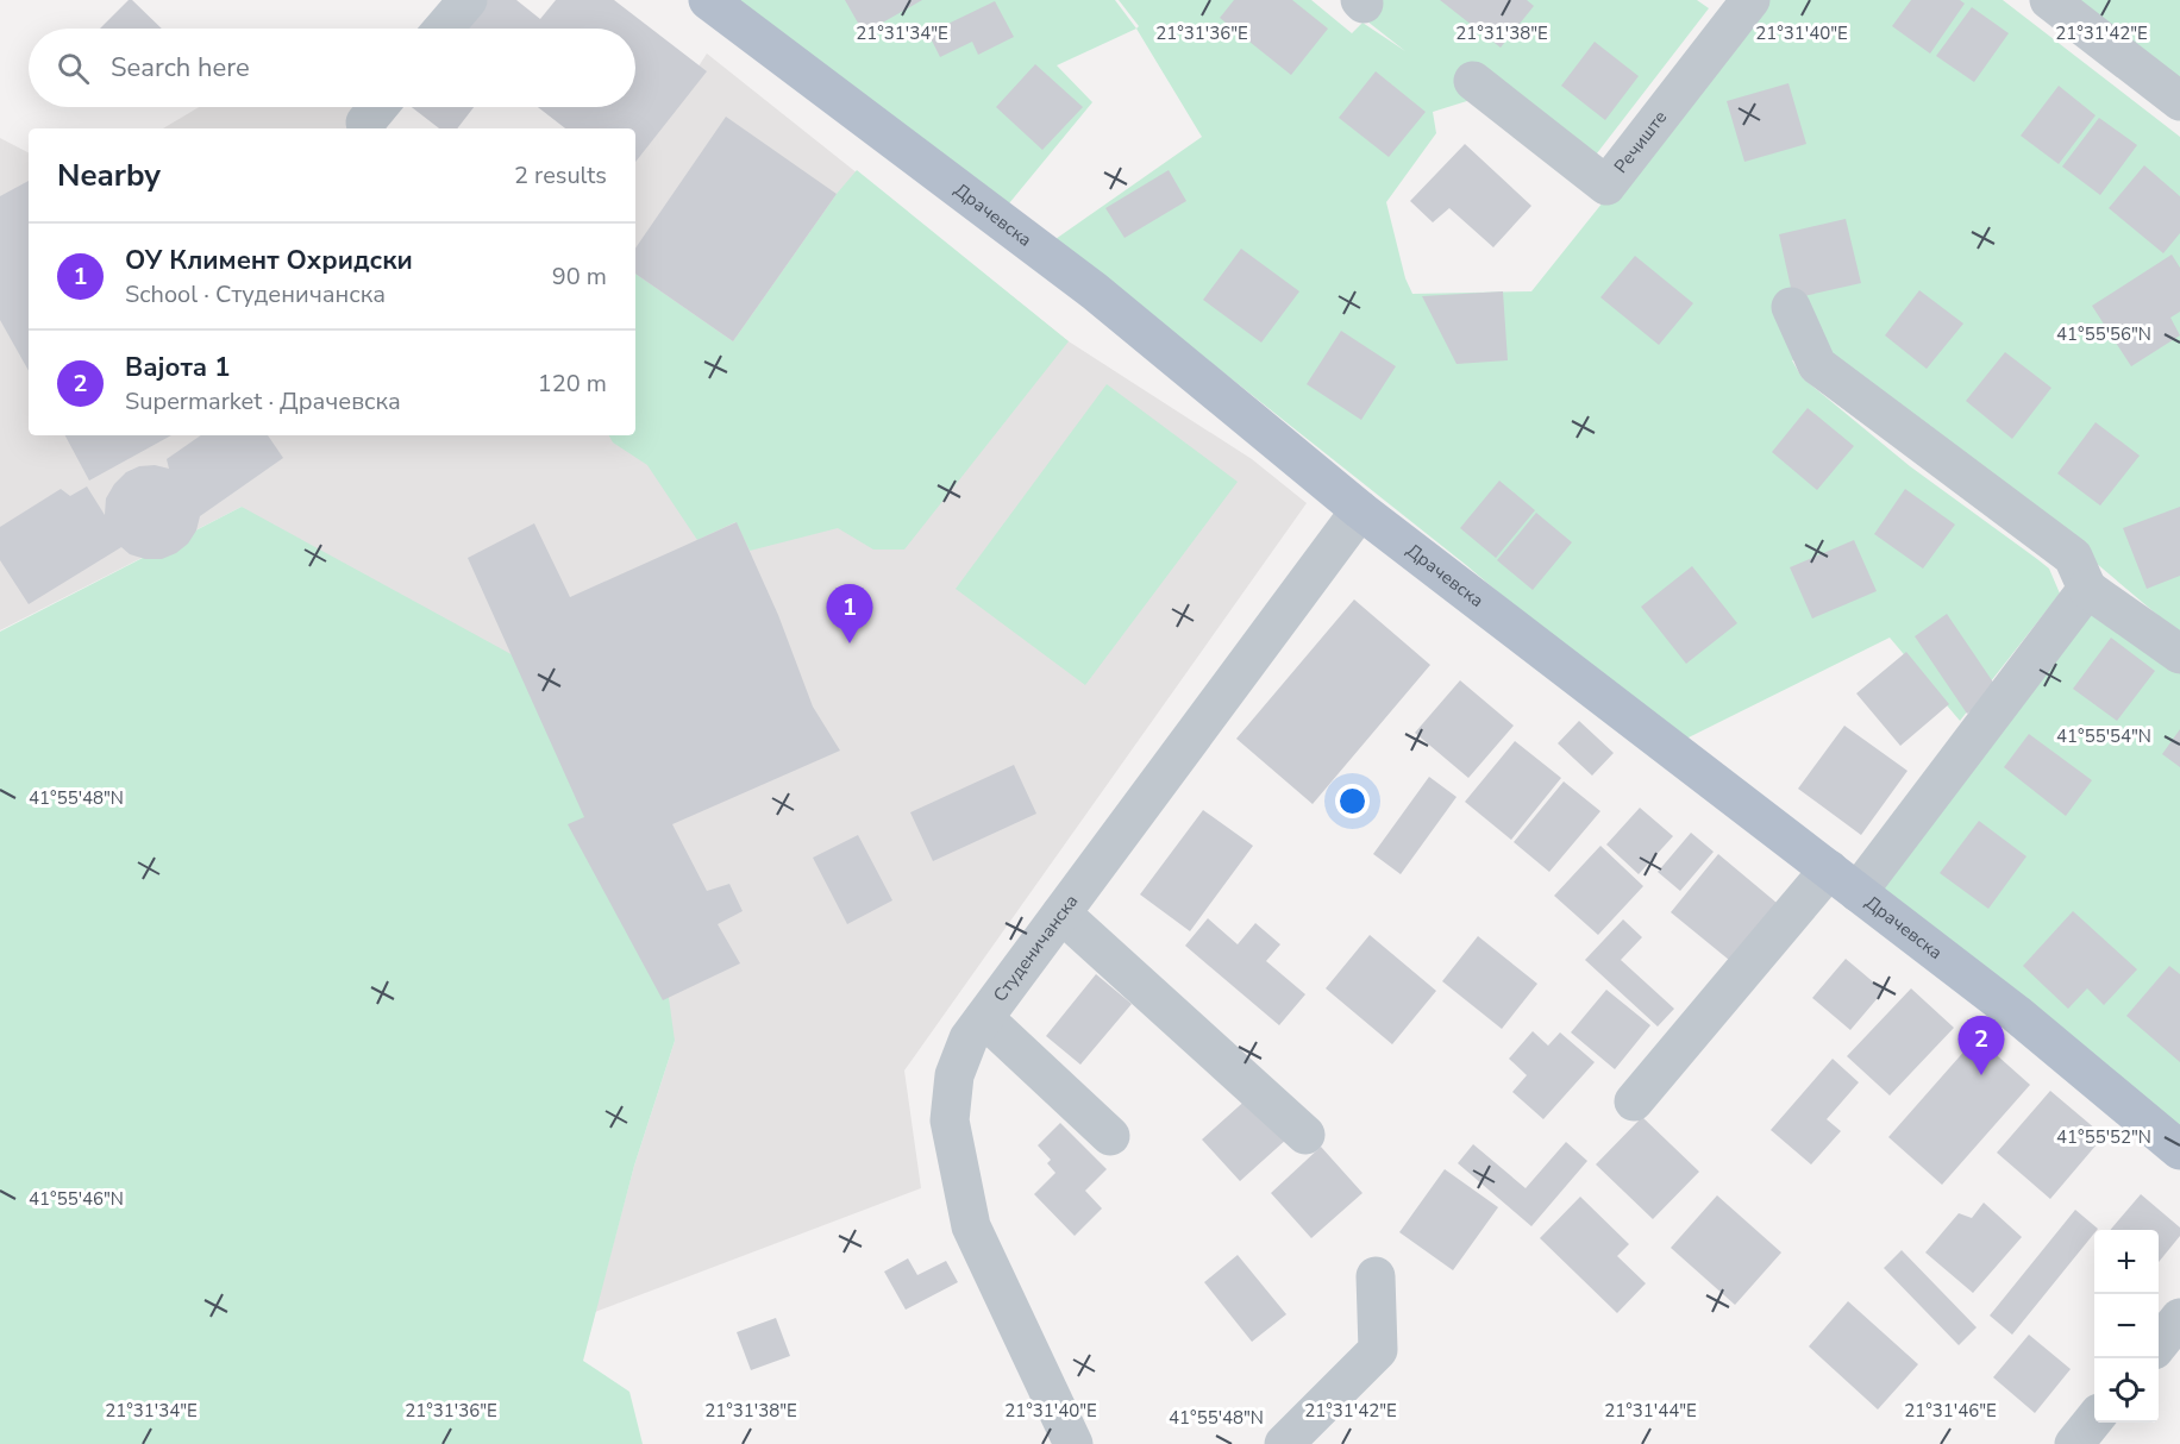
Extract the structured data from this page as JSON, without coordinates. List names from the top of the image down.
{
  "streets": {
    "main road": ["Драчевска"],
    "street": ["Речиште", "Студеничанска"]
  },
  "crossings": [
    ["Драчевска", "Студеничанска"]
  ],
  "page": {
    "search": "Search here",
    "heading": ["Nearby", "2 results"],
    "list": [
      {
        "mark": "1",
        "name": "ОУ Климент Охридски",
        "note": "School · Студеничанска",
        "value": "90 m"
      },
      {
        "mark": "2",
        "name": "Вајота 1",
        "note": "Supermarket · Драчевска",
        "value": "120 m"
      }
    ],
    "pins": ["1", "2"],
    "map_buttons": ["+", "−"]
  },
  "coordinates": [
    "21°31'34\"E",
    "21°31'36\"E",
    "21°31'38\"E",
    "21°31'40\"E",
    "21°31'42\"E",
    "41°55'56\"N",
    "41°55'54\"N",
    "41°55'48\"N",
    "41°55'52\"N",
    "41°55'46\"N",
    "21°31'44\"E",
    "21°31'46\"E"
  ]
}
